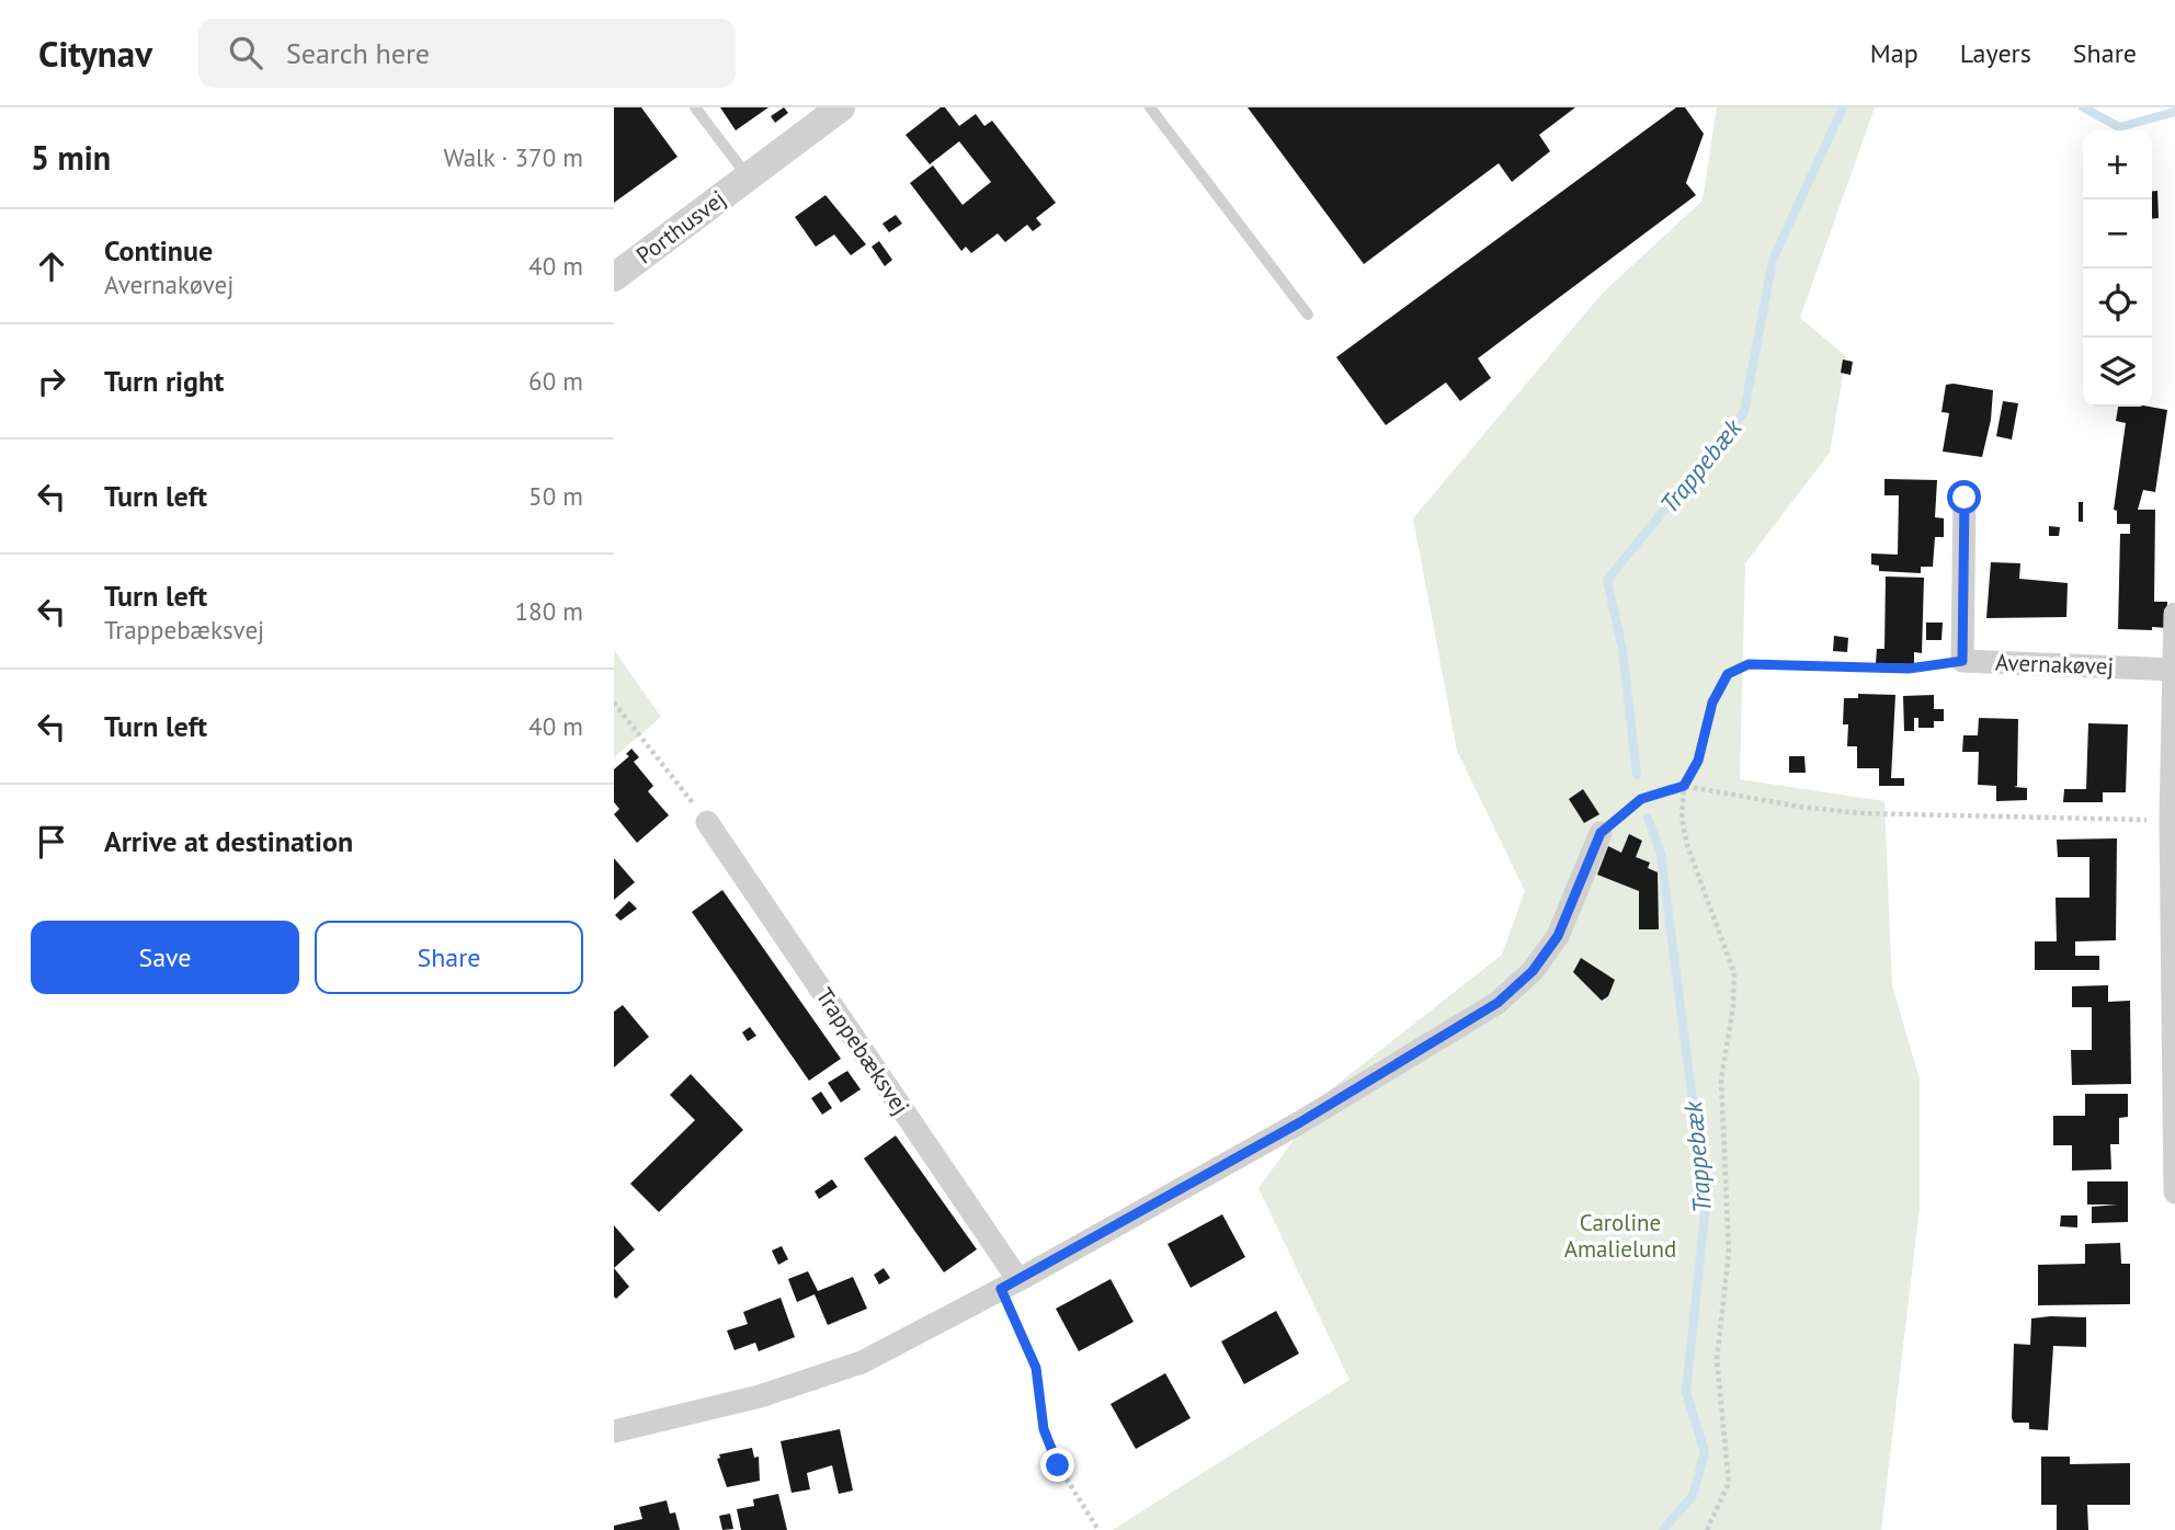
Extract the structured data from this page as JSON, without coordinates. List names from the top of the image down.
{
  "streets": {
    "street": ["Porthusvej", "Avernakøvej", "Trappebæksvej"]
  },
  "water": ["Trappebæk"],
  "parks": ["Caroline Amalielund"],
  "page": {
    "header": "Citynav",
    "search": "Search here",
    "nav": ["Map", "Layers", "Share"],
    "heading": ["5 min", "Walk · 370 m"],
    "map_buttons": ["+", "−"],
    "list": [
      ["Continue", "Avernakøvej", "40 m"],
      ["Turn right", "60 m"],
      ["Turn left", "50 m"],
      ["Turn left", "Trappebæksvej", "180 m"],
      ["Turn left", "40 m"],
      "Arrive at destination"
    ],
    "buttons": ["Save", "Share"]
  }
}
